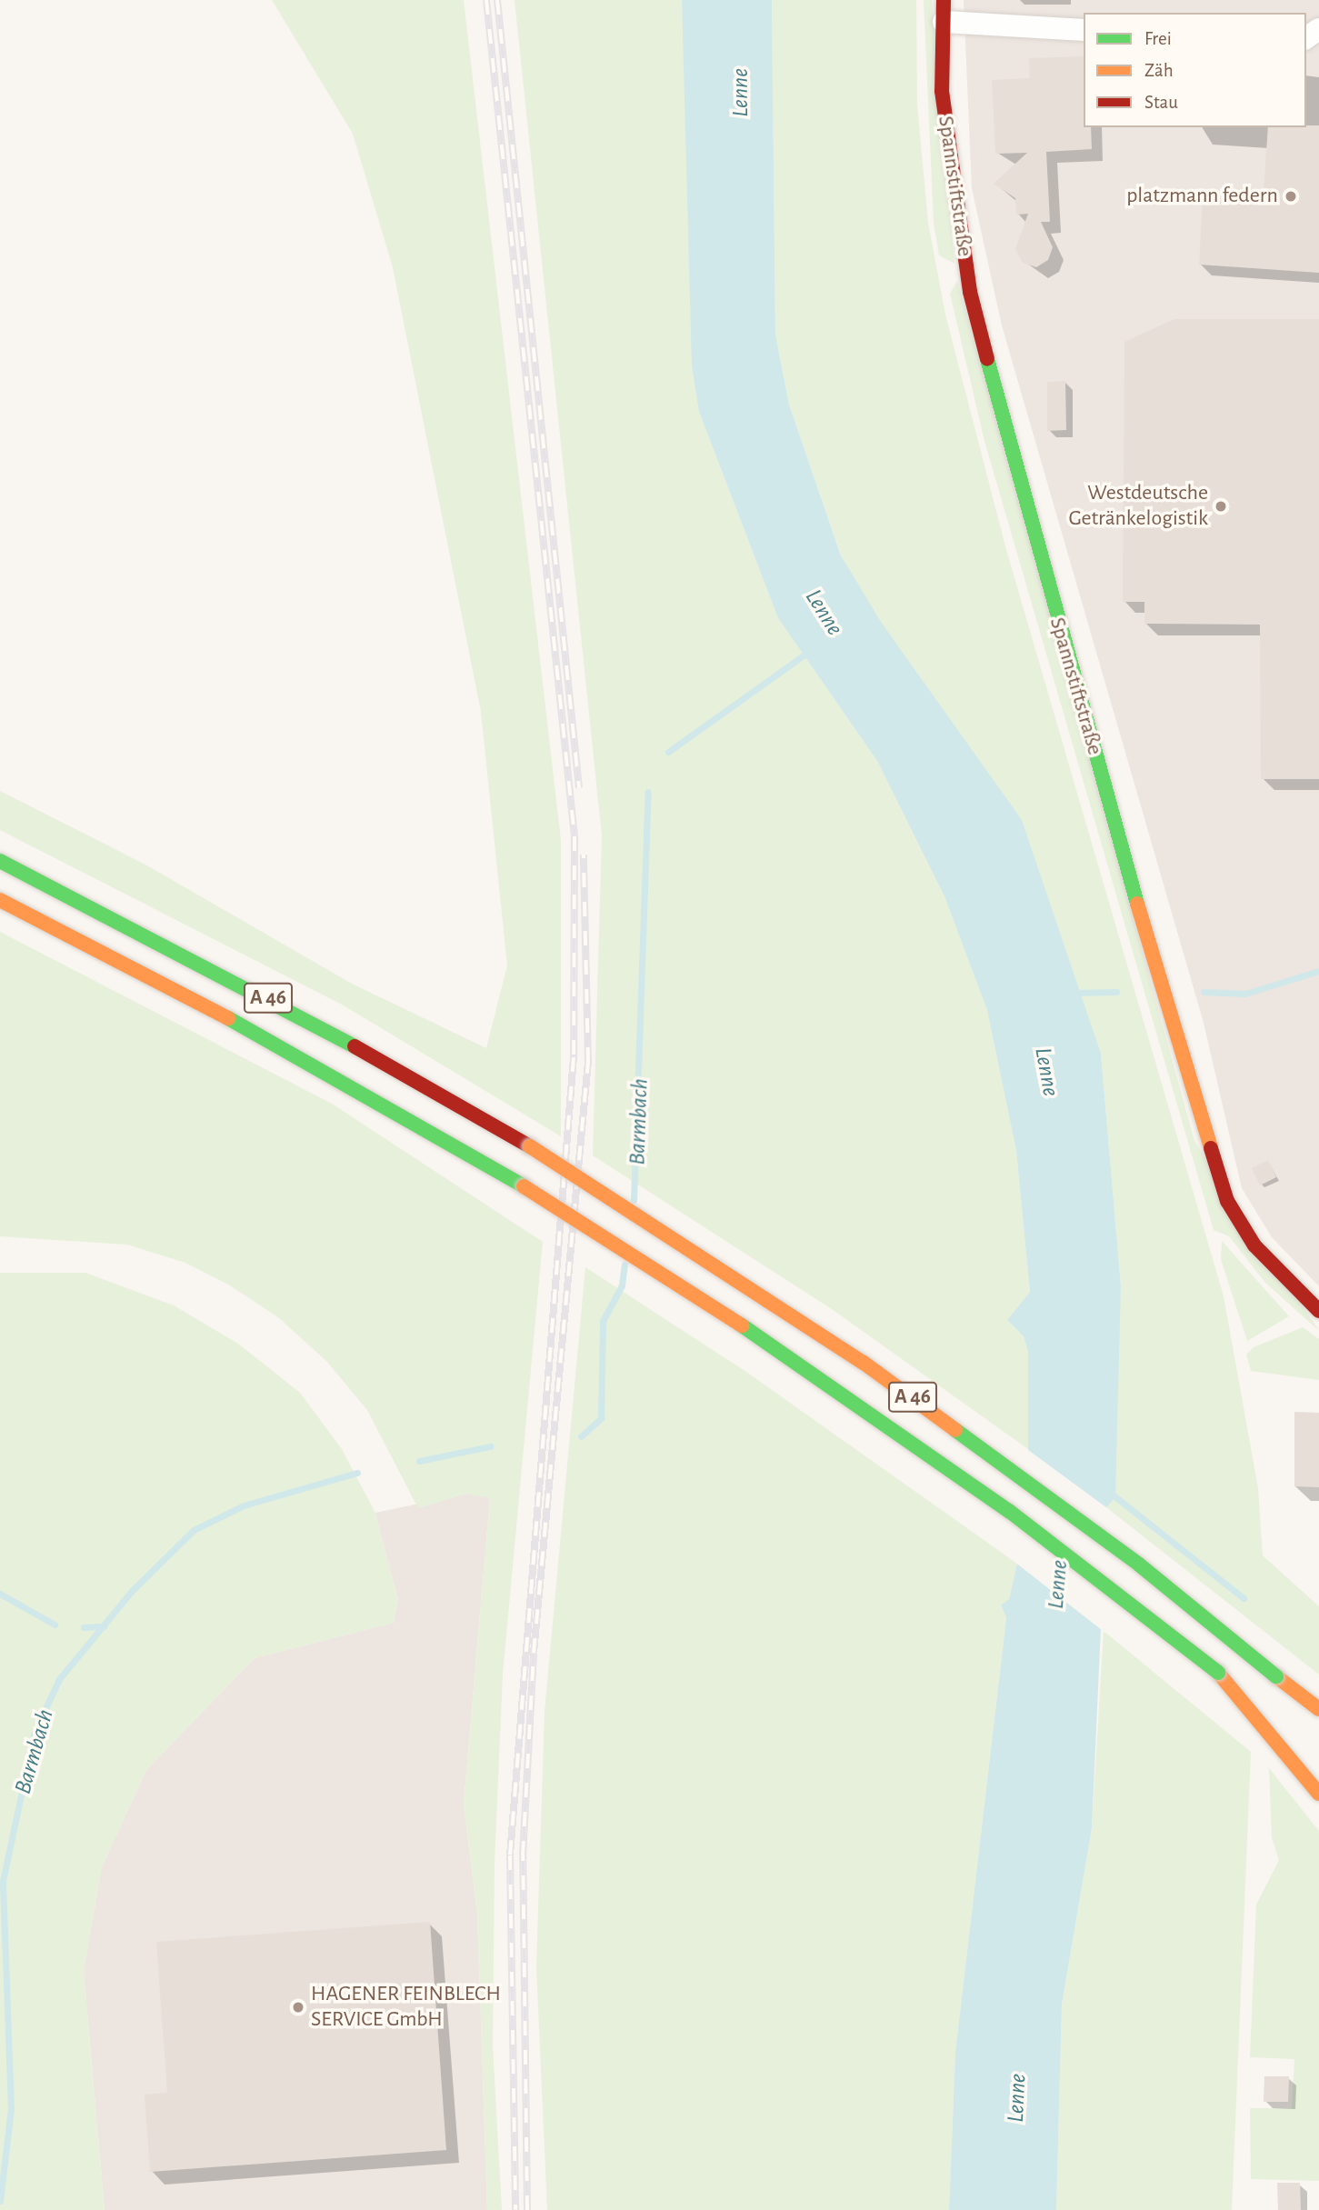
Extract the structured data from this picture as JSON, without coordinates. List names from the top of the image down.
{
  "streets": {
    "main road": ["Spannstiftstraße", "A 46"]
  },
  "water": ["Lenne", "Barmbach"],
  "places": ["platzmann federn", "Westdeutsche Getränkelogistik", "HAGENER FEINBLECH SERVICE GmbH"],
  "legend": ["Frei", "Zäh", "Stau"]
}
